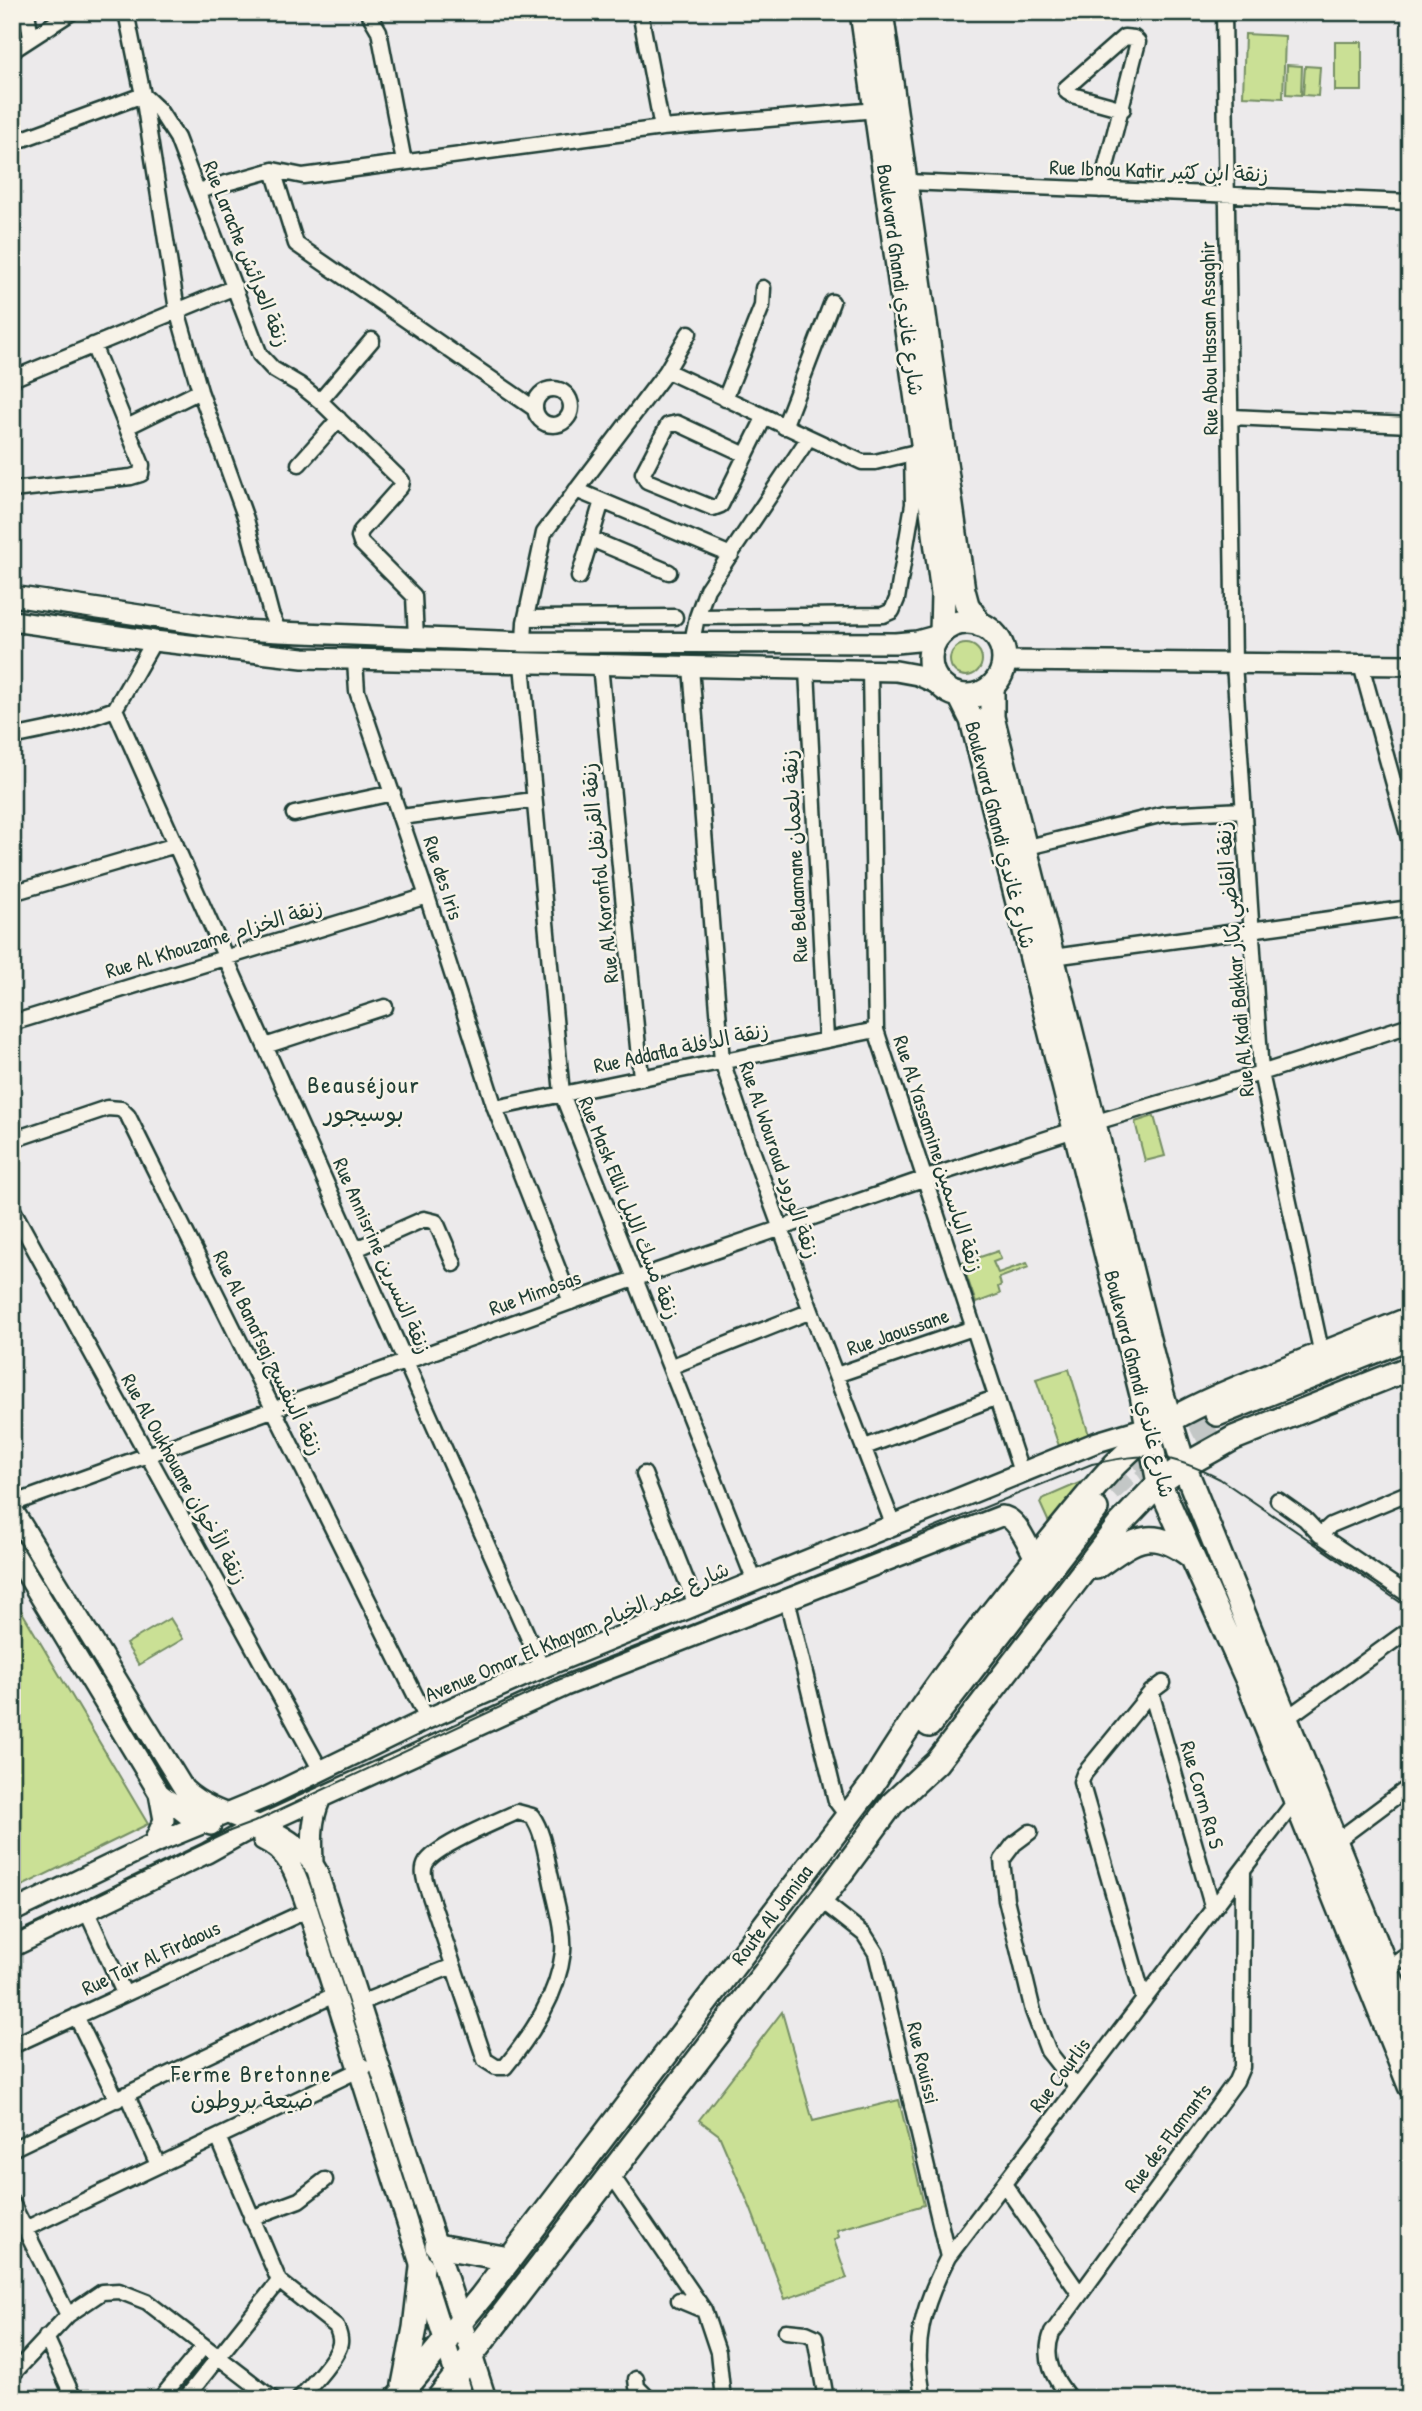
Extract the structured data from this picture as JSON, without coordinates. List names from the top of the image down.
{
  "streets": {
    "main road": ["Boulevard Ghandi شارع غاندي", "Avenue Omar El Khayam شارع عمر الخيام", "Route Al Jamiaa"],
    "street": [
      "Rue Ibnou Katir زنقة ابن كثير",
      "Rue Larache زنقة العرائش",
      "Rue Abou Hassan Assaghir",
      "Rue Belaamane زنقة بلعمان",
      "Rue Al Koronfol زنقة القرنفل",
      "Rue des Iris",
      "Rue Al Khouzame زنقة الخزام",
      "Rue Al Kadi Bakkar زنقة القاضي بكار",
      "Rue Addafla زنقة الدفلة",
      "Rue Al Yassamine زنقة الياسمين",
      "Rue Al Wouroud زنقة الورود",
      "Rue Mask Ellil زنقة مسك الليل",
      "Rue Annisrine زنقة النسرين",
      "Rue Mimosas",
      "Rue Jaoussane",
      "Rue Al Banafsaj زنقة البنفسج",
      "Rue Al Oukhouane زنقة الأخوان",
      "Rue Corm Ra S",
      "Rue Tair Al Firdaous",
      "Rue Rouissi",
      "Rue Courlis",
      "Rue des Flamants"
    ]
  },
  "crossings": [
    ["Rue Ibnou Katir زنقة ابن كثير", "Boulevard Ghandi شارع غاندي"],
    ["Rue Ibnou Katir زنقة ابن كثير", "Rue Abou Hassan Assaghir"],
    ["Boulevard Ghandi شارع غاندي", "Rue Mimosas"],
    ["Boulevard Ghandi شارع غاندي", "Avenue Omar El Khayam شارع عمر الخيام"],
    ["Boulevard Ghandi شارع غاندي", "Route Al Jamiaa"],
    ["Boulevard Ghandi شارع غاندي", "Rue Courlis"],
    ["Rue Abou Hassan Assaghir", "Rue Al Kadi Bakkar زنقة القاضي بكار"],
    ["Rue Belaamane زنقة بلعمان", "Rue Addafla زنقة الدفلة"],
    ["Rue Al Koronfol زنقة القرنفل", "Rue Addafla زنقة الدفلة"],
    ["Rue des Iris", "Rue Al Khouzame زنقة الخزام"],
    ["Rue des Iris", "Rue Addafla زنقة الدفلة"],
    ["Rue des Iris", "Rue Mimosas"],
    ["Rue Al Khouzame زنقة الخزام", "Rue Annisrine زنقة النسرين"],
    ["Rue Al Kadi Bakkar زنقة القاضي بكار", "Rue Mimosas"],
    ["Rue Al Kadi Bakkar زنقة القاضي بكار", "Route Al Jamiaa"],
    ["Rue Addafla زنقة الدفلة", "Rue Al Yassamine زنقة الياسمين"],
    ["Rue Addafla زنقة الدفلة", "Rue Al Wouroud زنقة الورود"],
    ["Rue Addafla زنقة الدفلة", "Rue Mask Ellil زنقة مسك الليل"],
    ["Rue Al Yassamine زنقة الياسمين", "Rue Mimosas"],
    ["Rue Al Yassamine زنقة الياسمين", "Rue Jaoussane"],
    ["Rue Al Yassamine زنقة الياسمين", "Avenue Omar El Khayam شارع عمر الخيام"],
    ["Rue Al Wouroud زنقة الورود", "Rue Mimosas"],
    ["Rue Al Wouroud زنقة الورود", "Rue Jaoussane"],
    ["Rue Al Wouroud زنقة الورود", "Avenue Omar El Khayam شارع عمر الخيام"],
    ["Rue Mask Ellil زنقة مسك الليل", "Rue Mimosas"],
    ["Rue Mask Ellil زنقة مسك الليل", "Avenue Omar El Khayam شارع عمر الخيام"],
    ["Rue Annisrine زنقة النسرين", "Rue Mimosas"],
    ["Rue Annisrine زنقة النسرين", "Avenue Omar El Khayam شارع عمر الخيام"],
    ["Rue Mimosas", "Rue Al Banafsaj زنقة البنفسج"],
    ["Rue Mimosas", "Rue Al Oukhouane زنقة الأخوان"],
    ["Rue Al Banafsaj زنقة البنفسج", "Avenue Omar El Khayam شارع عمر الخيام"],
    ["Rue Al Oukhouane زنقة الأخوان", "Avenue Omar El Khayam شارع عمر الخيام"],
    ["Avenue Omar El Khayam شارع عمر الخيام", "Route Al Jamiaa"],
    ["Rue Corm Ra S", "Rue Courlis"],
    ["Route Al Jamiaa", "Rue Rouissi"],
    ["Rue Rouissi", "Rue Courlis"],
    ["Rue Courlis", "Rue des Flamants"]
  ],
  "districts": ["Beauséjour بوسيجور", "Ferme Bretonne ضيعة بروطون"]
}
